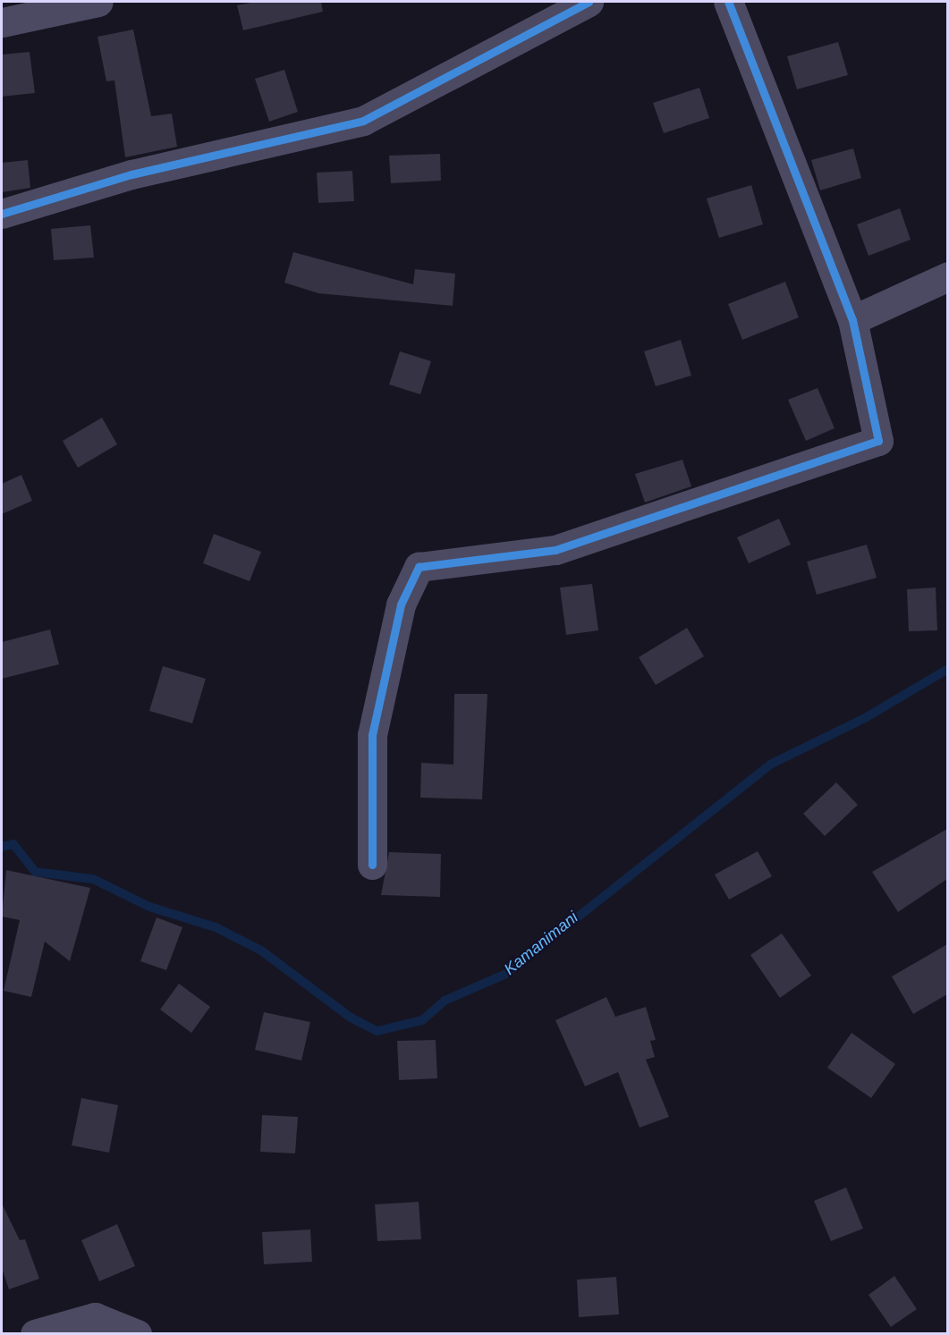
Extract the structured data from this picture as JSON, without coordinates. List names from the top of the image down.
{
  "water": ["Kamanimani"]
}
